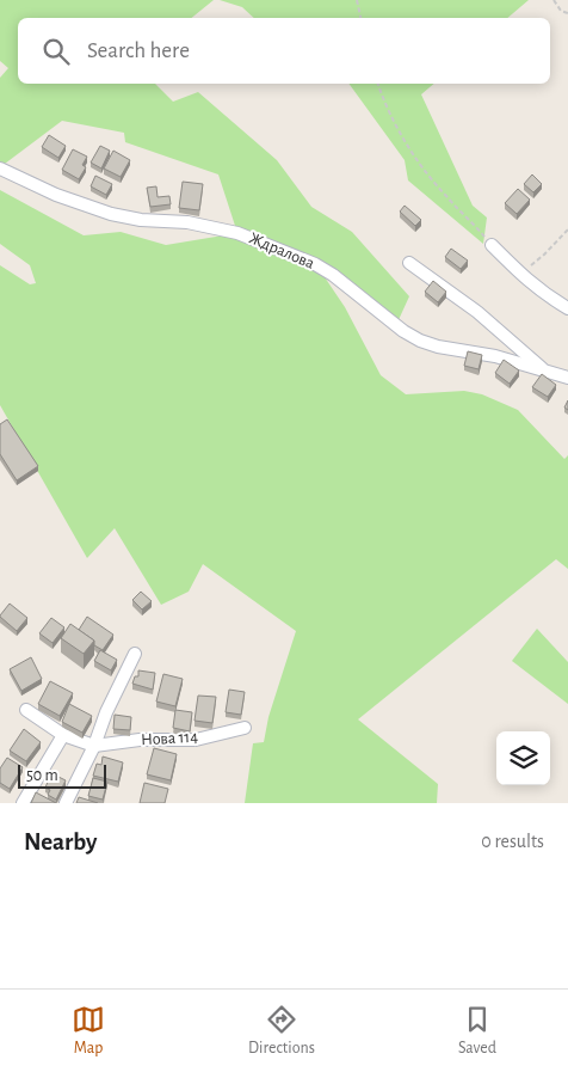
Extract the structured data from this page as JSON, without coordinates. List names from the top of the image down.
{
  "streets": {
    "street": ["Ждралова", "Нова 114"]
  },
  "scale_bar": "50 m",
  "page": {
    "search": "Search here",
    "scale": "50 m",
    "heading": ["Nearby", "0 results"],
    "nav": ["Map", "Directions", "Saved"]
  }
}
